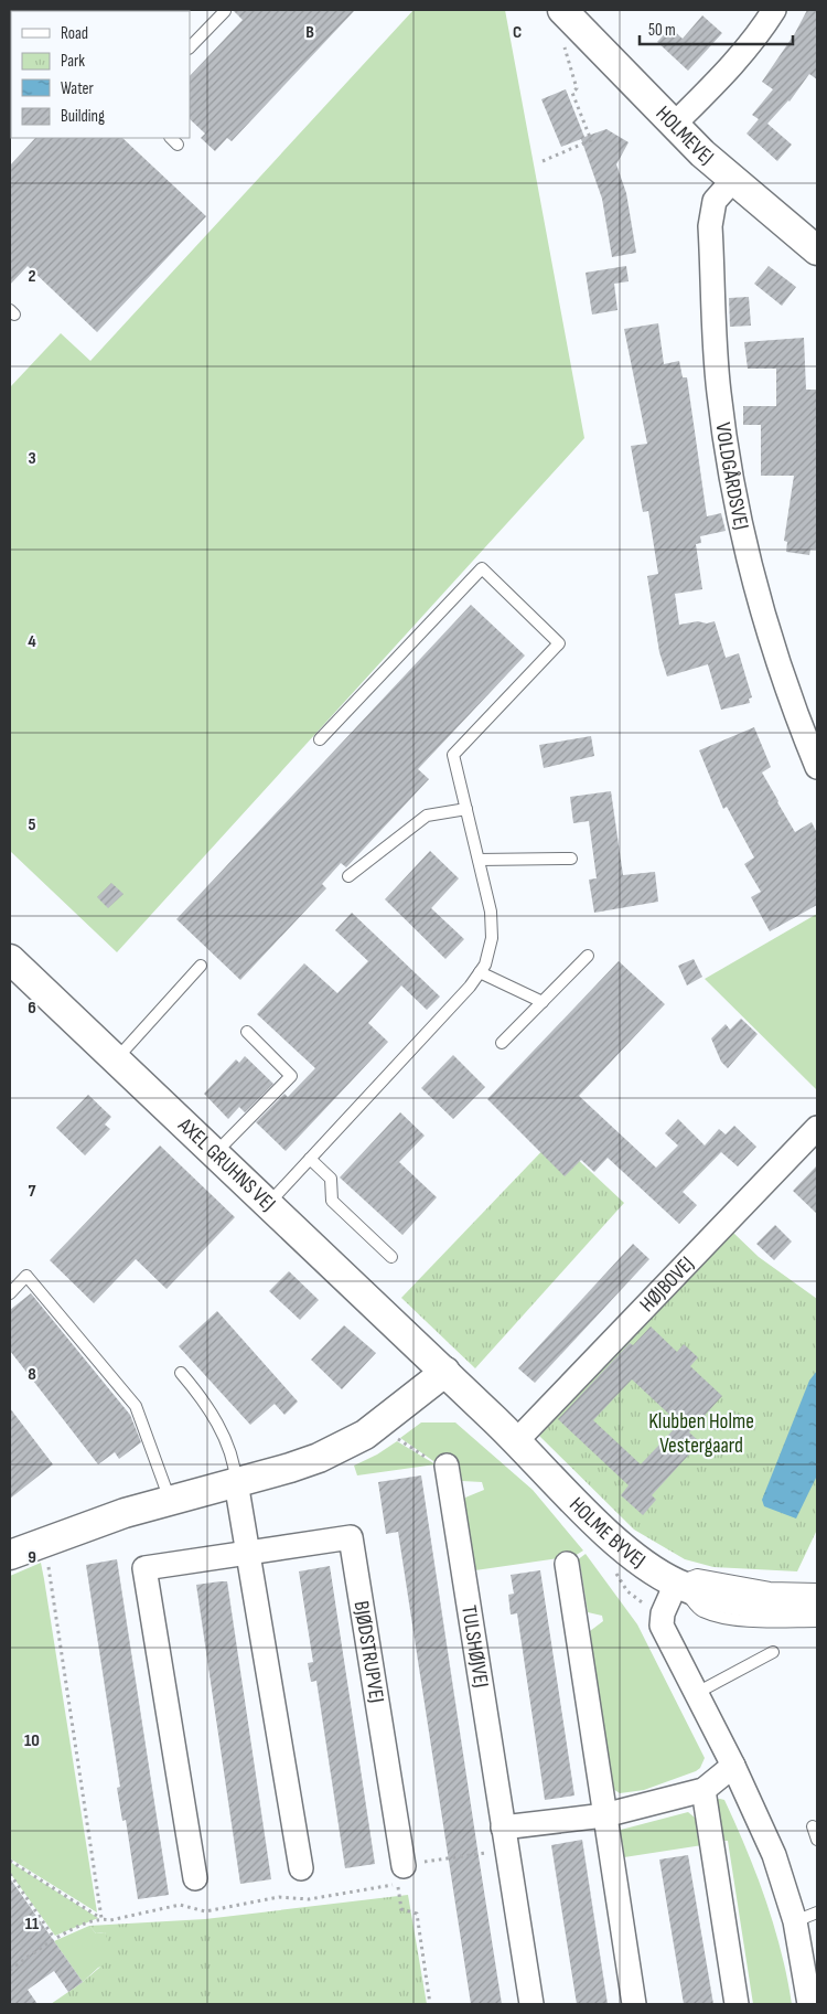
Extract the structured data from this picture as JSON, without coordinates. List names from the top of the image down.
{
  "streets": {
    "street": [
      "HOLMEVEJ",
      "VOLDGÅRDSVEJ",
      "AXEL GRUHNS VEJ",
      "HØJBOVEJ",
      "HOLME BYVEJ",
      "TULSHØJVEJ",
      "BJØDSTRUPVEJ"
    ]
  },
  "crossings": [
    ["HOLMEVEJ", "VOLDGÅRDSVEJ"],
    ["AXEL GRUHNS VEJ", "HOLME BYVEJ"],
    ["HØJBOVEJ", "HOLME BYVEJ"]
  ],
  "parks": ["Klubben Holme Vestergaard"],
  "legend": [
    "Road",
    "Park",
    "Water",
    "Building"
  ],
  "scale_bar": "50 m",
  "grid": {
    "columns": ["B", "C"],
    "rows": [
      "2",
      "3",
      "4",
      "5",
      "6",
      "7",
      "8",
      "9",
      "10",
      "11"
    ]
  }
}
